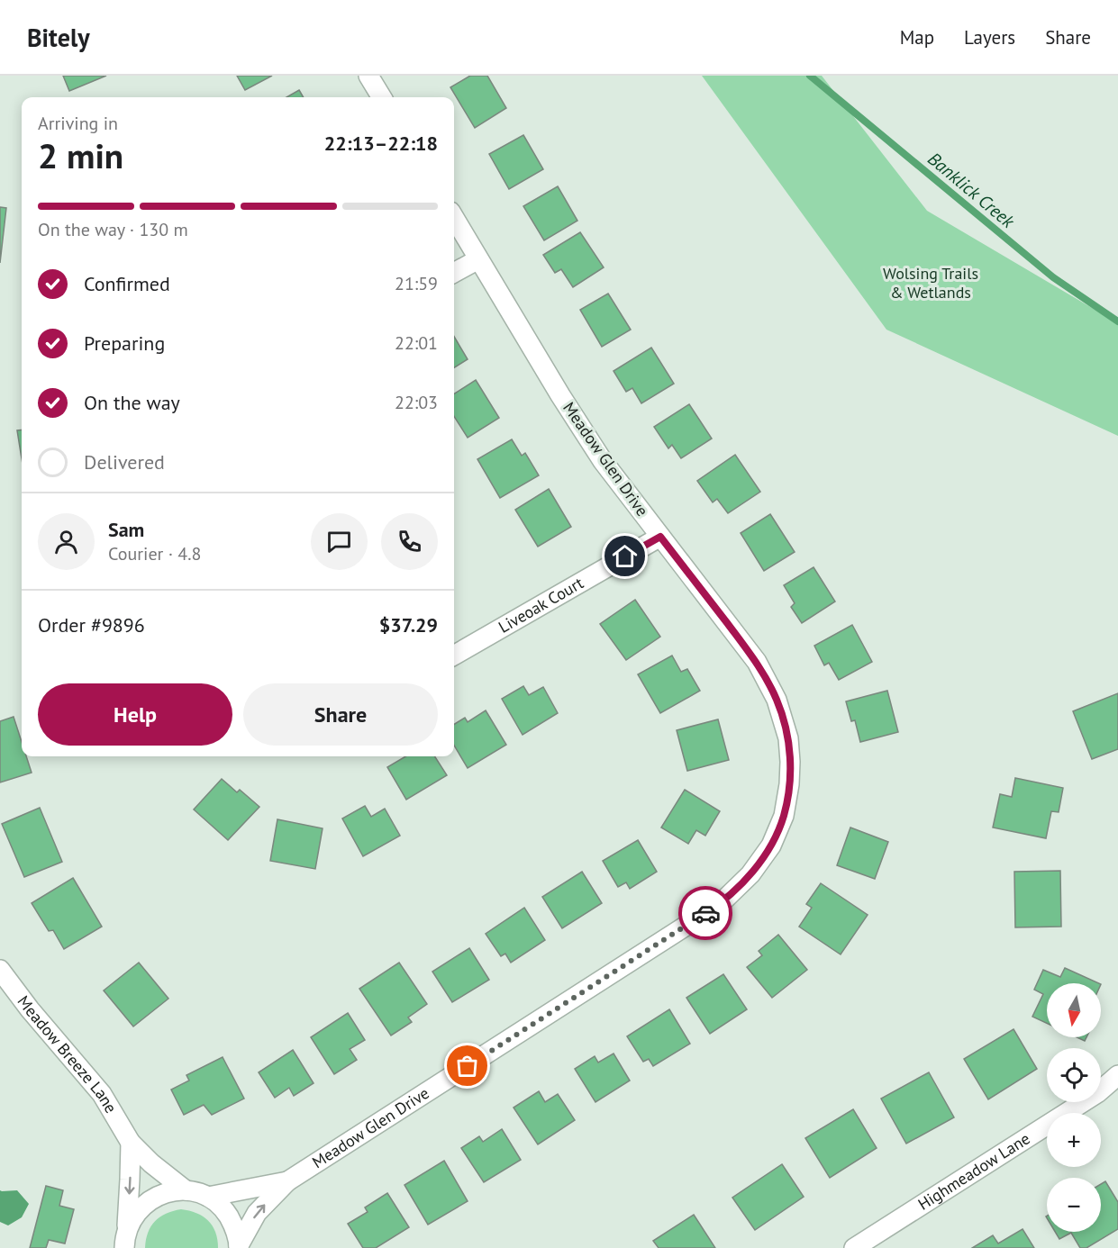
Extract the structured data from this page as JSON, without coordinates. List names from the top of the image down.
{
  "streets": {
    "street": [
      "Meadow Glen Drive",
      "Liveoak Court",
      "Meadow Breeze Lane",
      "Highmeadow Lane"
    ]
  },
  "crossings": [
    ["Meadow Glen Drive", "Liveoak Court"]
  ],
  "water": ["Banklick Creek"],
  "parks": ["Wolsing Trails & Wetlands"],
  "north": "bottom",
  "page": {
    "header": "Bitely",
    "nav": ["Map", "Layers", "Share"],
    "heading": ["2 min", "Arriving in", "22:13–22:18"],
    "panel": [
      "Sam",
      "Courier · 4.8",
      "Order #9896",
      "$37.29"
    ],
    "bar": "On the way · 130 m",
    "list": [
      ["Confirmed", "21:59"],
      ["Preparing", "22:01"],
      ["On the way", "22:03"],
      "Delivered"
    ],
    "buttons": ["Help", "Share"],
    "map_buttons": ["+", "−"]
  }
}
